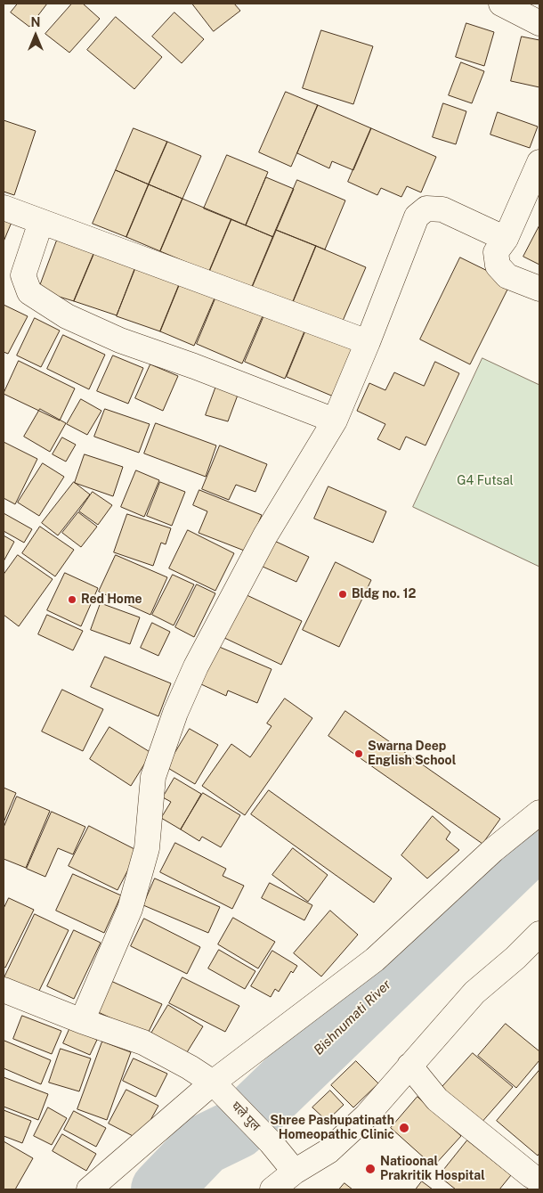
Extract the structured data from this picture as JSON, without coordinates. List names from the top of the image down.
{
  "streets": {
    "street": ["घले पुल"]
  },
  "water": ["Bishnumati River"],
  "parks": ["G4 Futsal"],
  "places": [
    "Bldg no. 12",
    "Red Home",
    "Swarna Deep English School",
    "Shree Pashupatinath Homeopathic Clinic",
    "Natioonal Prakritik Hospital"
  ],
  "north": "top"
}
